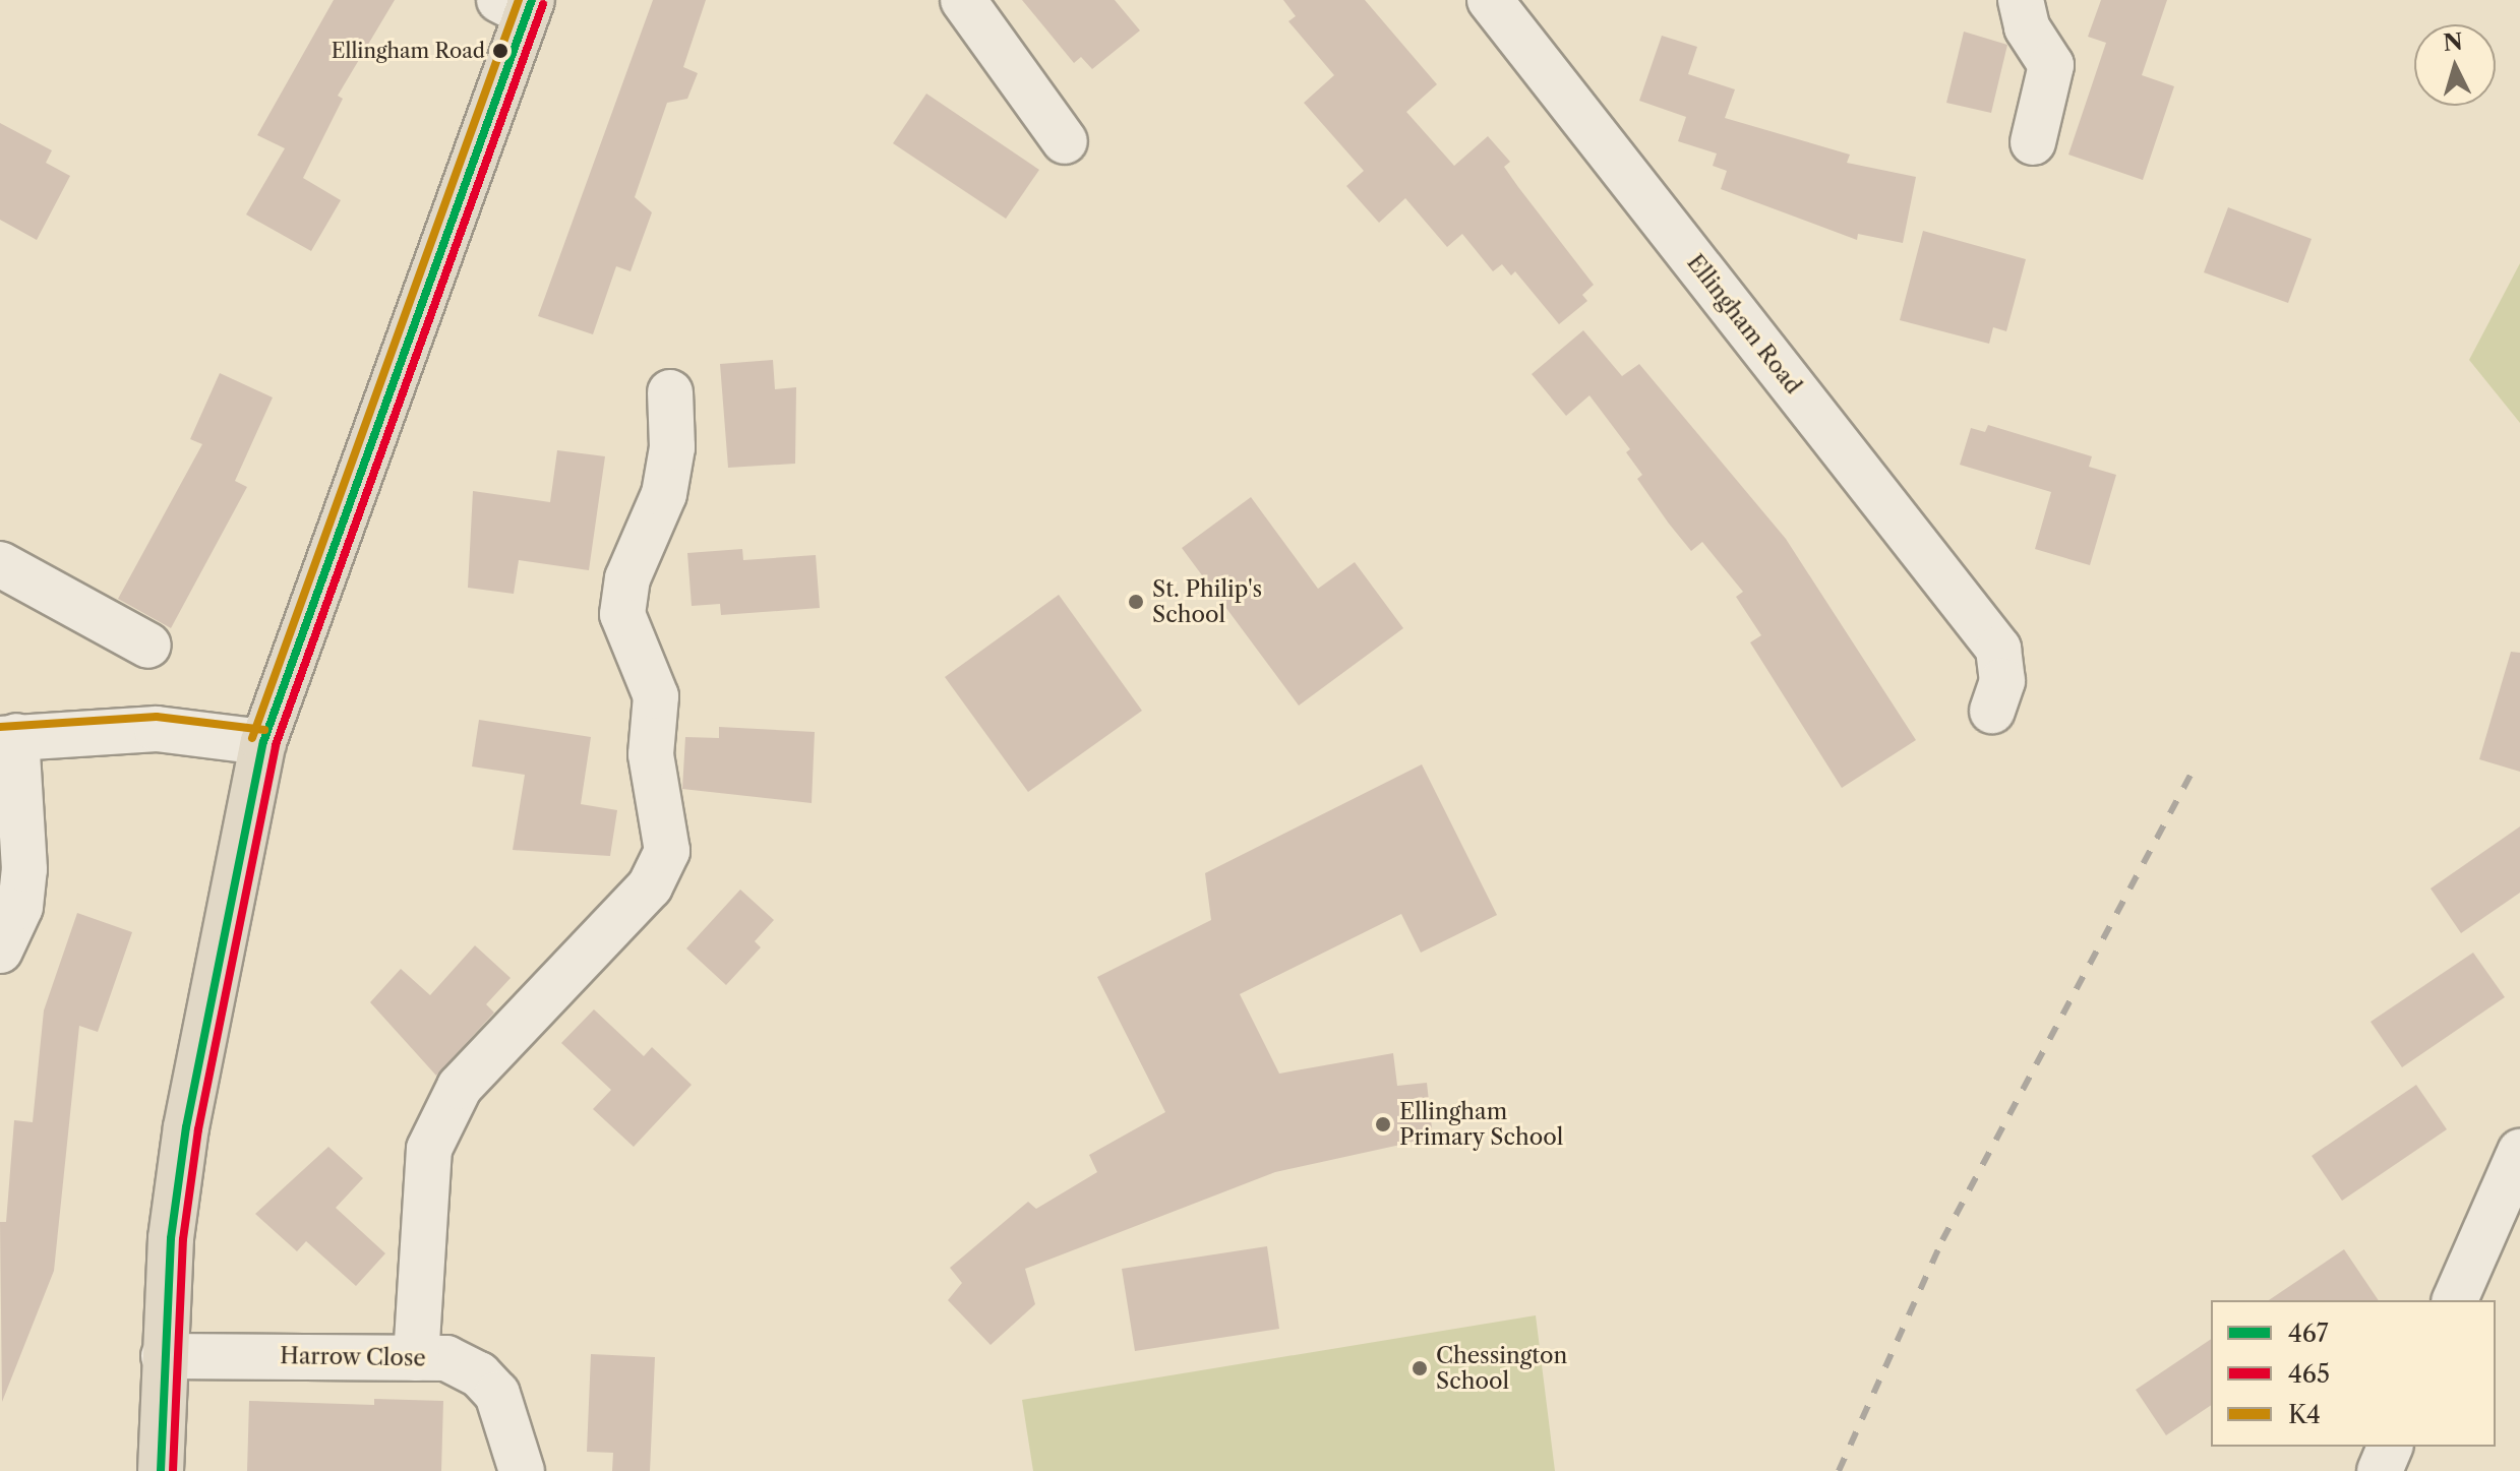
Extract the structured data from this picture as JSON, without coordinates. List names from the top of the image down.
{
  "streets": {
    "street": ["Ellingham Road", "Harrow Close"]
  },
  "places": [
    "Ellingham Road",
    "St. Philip's School",
    "Ellingham Primary School",
    "Chessington School"
  ],
  "lines": ["transit line 467", "transit line K4", "transit line 465"],
  "legend": ["467", "465", "K4"],
  "north": "top"
}
